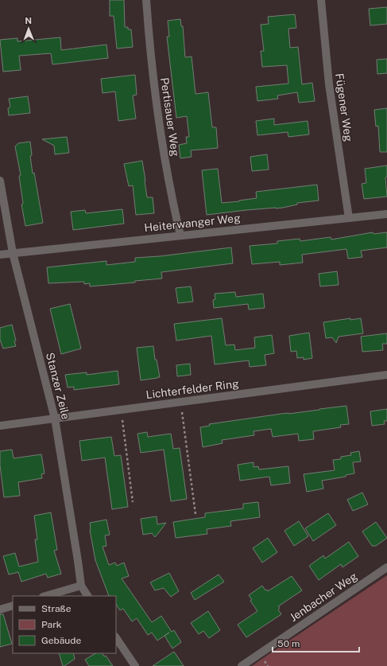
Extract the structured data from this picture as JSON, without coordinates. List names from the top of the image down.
{
  "streets": {
    "street": [
      "Fügener Weg",
      "Pertisauer Weg",
      "Heiterwanger Weg",
      "Stanzer Zeile",
      "Lichterfelder Ring",
      "Jenbacher Weg"
    ]
  },
  "crossings": [
    ["Fügener Weg", "Heiterwanger Weg"],
    ["Pertisauer Weg", "Heiterwanger Weg"],
    ["Heiterwanger Weg", "Stanzer Zeile"],
    ["Stanzer Zeile", "Lichterfelder Ring"]
  ],
  "legend": ["Straße", "Park", "Gebäude"],
  "scale_bar": "50 m",
  "north": "top"
}
